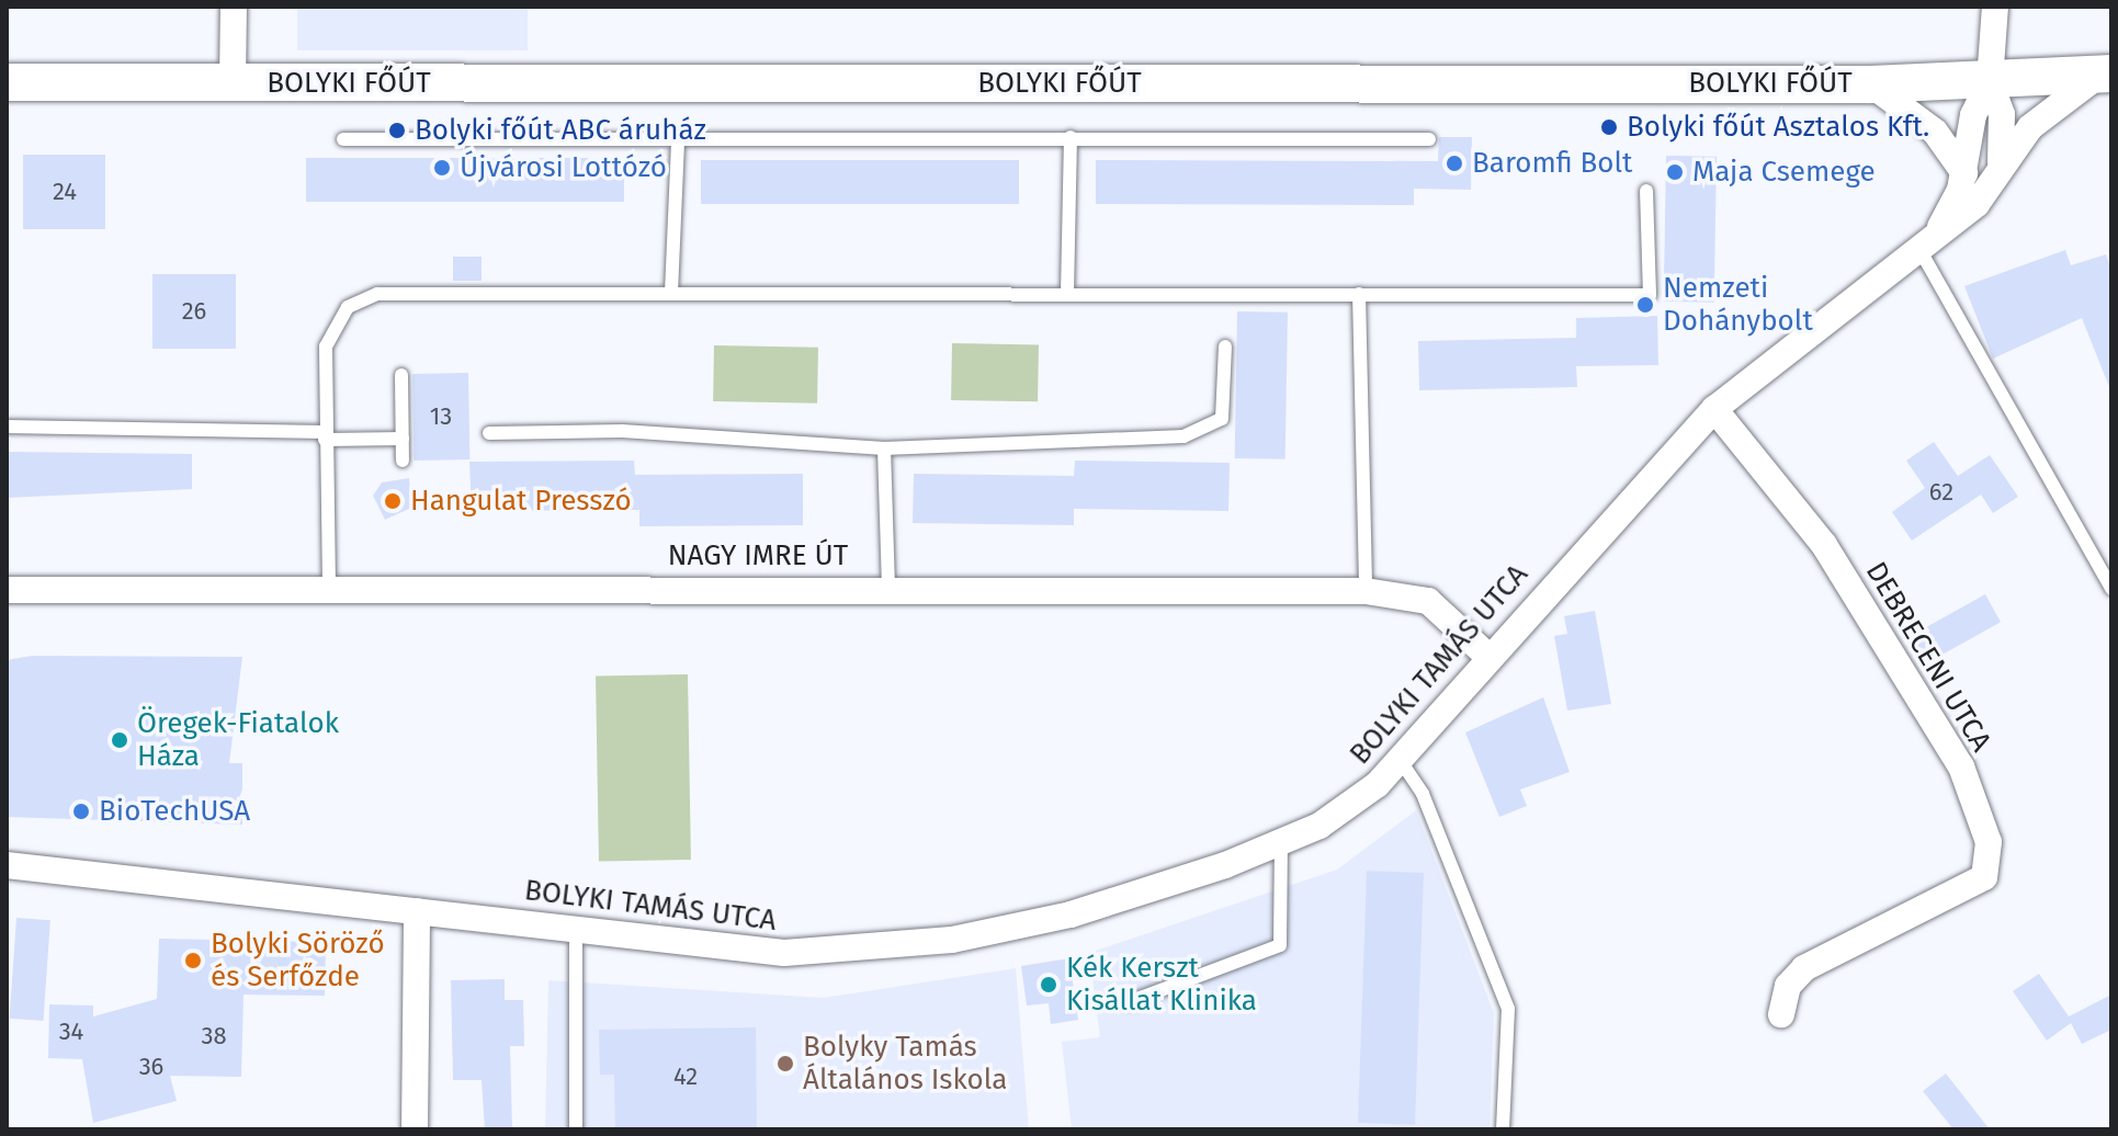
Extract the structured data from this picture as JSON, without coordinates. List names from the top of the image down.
{
  "streets": {
    "main road": ["BOLYKI FŐÚT"],
    "street": ["NAGY IMRE ÚT", "DEBRECENI UTCA", "BOLYKI TAMÁS UTCA"]
  },
  "crossings": [
    ["BOLYKI FŐÚT", "BOLYKI TAMÁS UTCA"],
    ["NAGY IMRE ÚT", "BOLYKI TAMÁS UTCA"],
    ["DEBRECENI UTCA", "BOLYKI TAMÁS UTCA"]
  ],
  "places": [
    "Bolyki főút Asztalos Kft.",
    "Bolyki főút ABC áruház",
    "Baromfi Bolt",
    "Újvárosi Lottózó",
    "Maja Csemege",
    "Nemzeti Dohánybolt",
    "Hangulat Presszó",
    "Öregek-Fiatalok Háza",
    "BioTechUSA",
    "Bolyki Söröző és Serfőzde",
    "Kék Kerszt Kisállat Klinika",
    "Bolyky Tamás Általános Iskola"
  ],
  "house_numbers": [
    "24",
    "26",
    "13",
    "62",
    "34",
    "38",
    "36",
    "42"
  ]
}
